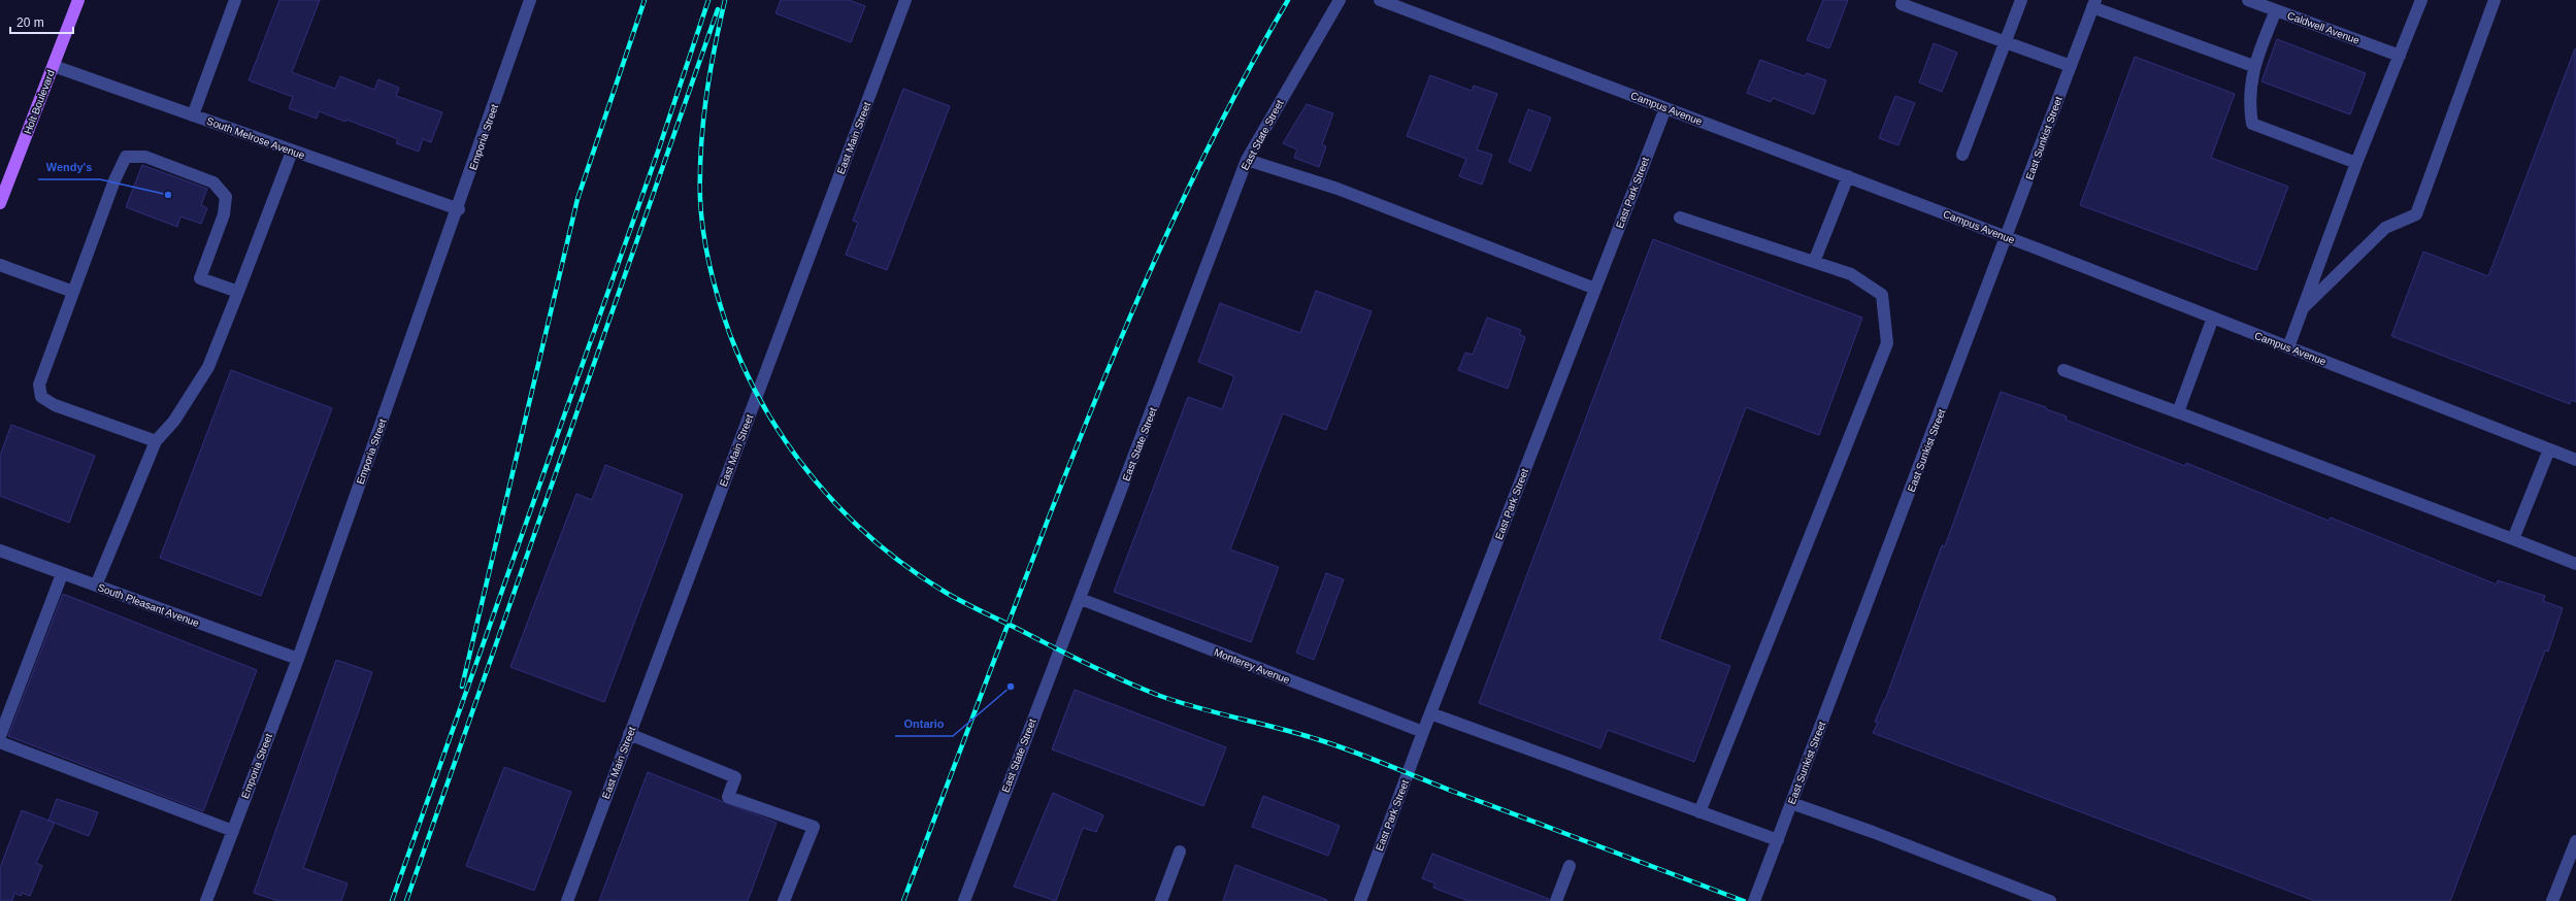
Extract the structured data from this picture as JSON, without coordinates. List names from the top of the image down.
{
  "streets": {
    "main road": ["Holt Boulevard"],
    "street": [
      "Caldwell Avenue",
      "Campus Avenue",
      "East State Street",
      "Emporia Street",
      "South Melrose Avenue",
      "East Main Street",
      "East Sunkist Street",
      "East Park Street",
      "South Pleasant Avenue",
      "Monterey Avenue"
    ]
  },
  "crossings": [
    ["Holt Boulevard", "South Melrose Avenue"],
    ["Campus Avenue", "East Sunkist Street"],
    ["Campus Avenue", "East Park Street"],
    ["East State Street", "Monterey Avenue"],
    ["Emporia Street", "South Melrose Avenue"],
    ["Emporia Street", "South Pleasant Avenue"],
    ["East Park Street", "Monterey Avenue"]
  ],
  "places": ["Wendy's", "Ontario"],
  "scale_bar": "20 m"
}
